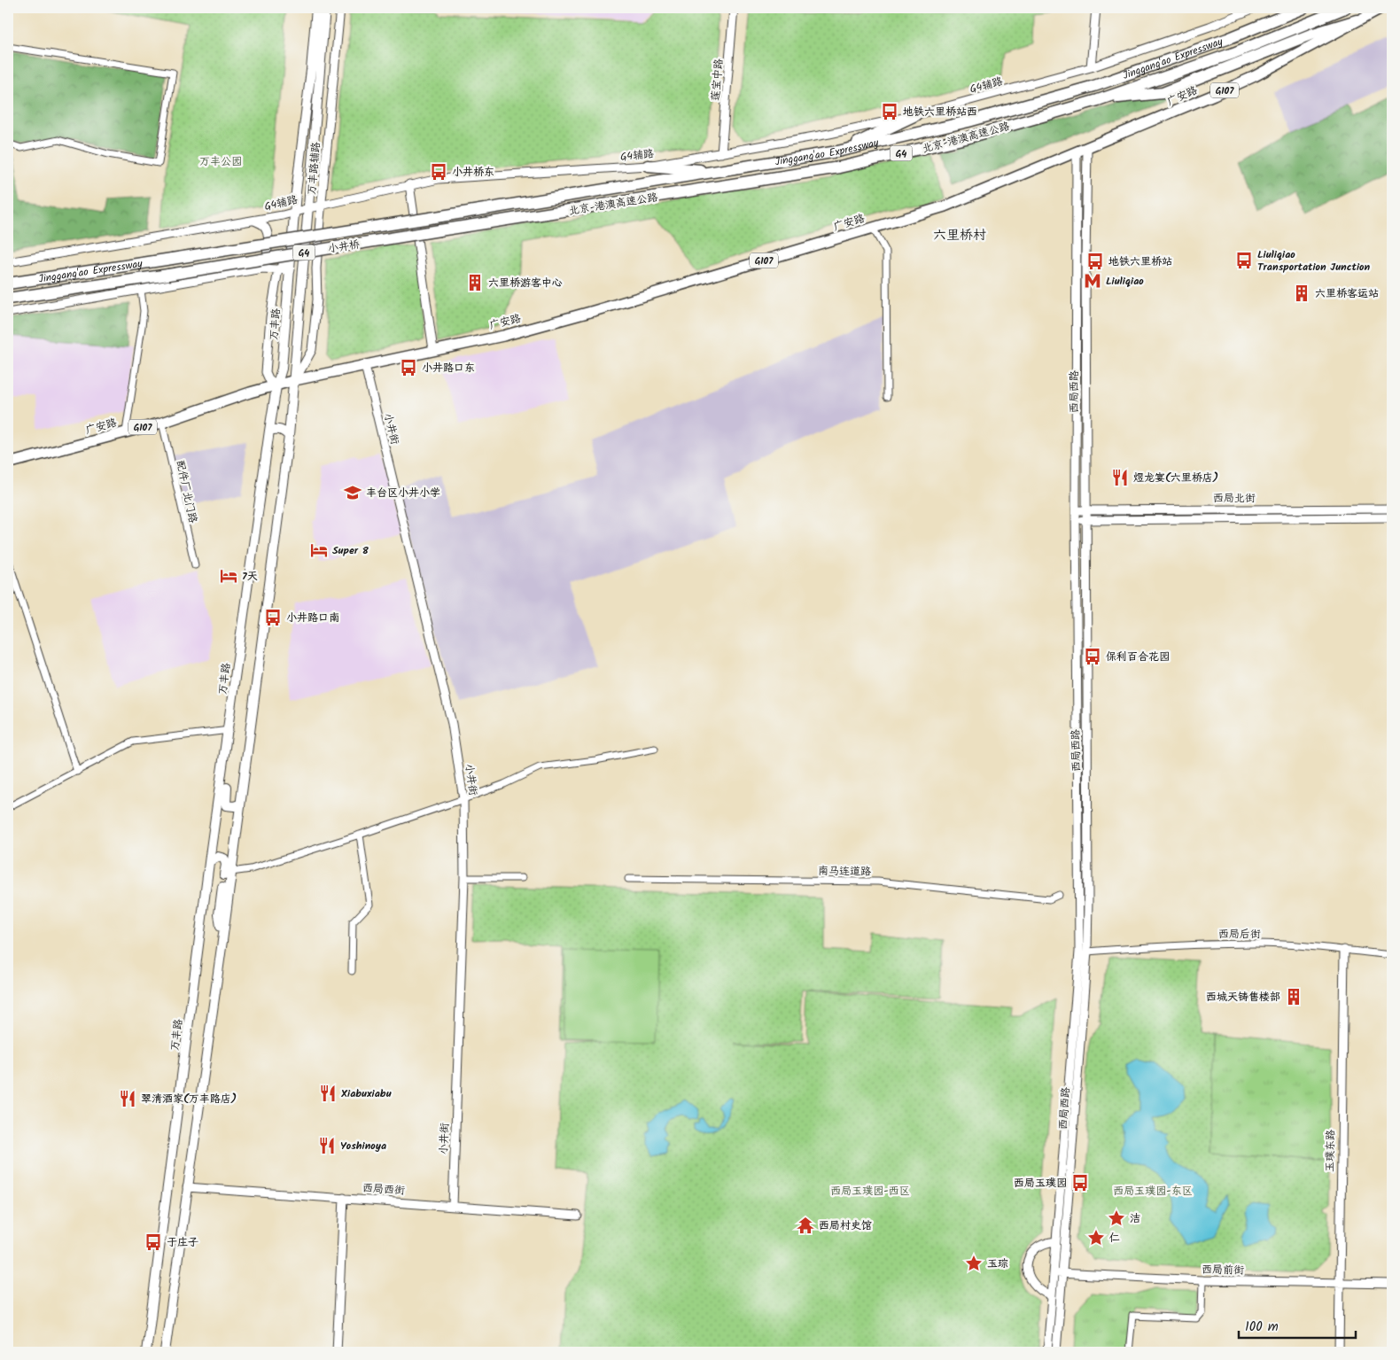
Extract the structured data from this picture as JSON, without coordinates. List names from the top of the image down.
{
  "streets": {
    "highway": [
      "Jinggang'ao Expressway",
      "G107",
      "广安路",
      "北京-港澳高速公路",
      "G4",
      "小井桥"
    ],
    "main road": ["万丰路"],
    "street": [
      "莲宝中路",
      "G4辅路",
      "万丰路辅路",
      "西局西路",
      "小井街",
      "配件厂北门路",
      "西局北街",
      "南马连道路",
      "西局后街",
      "玉璞东路",
      "西局西街",
      "西局前街"
    ]
  },
  "crossings": [
    ["Jinggang'ao Expressway", "小井桥"],
    ["莲宝中路", "G4辅路"],
    ["G4辅路", "万丰路辅路"],
    ["G4辅路", "万丰路"],
    ["G107", "广安路"],
    ["G107", "万丰路辅路"],
    ["G107", "万丰路"],
    ["广安路", "万丰路辅路"],
    ["广安路", "万丰路"],
    ["广安路", "西局西路"],
    ["广安路", "小井街"],
    ["广安路", "配件厂北门路"],
    ["北京-港澳高速公路", "小井桥"],
    ["西局西路", "西局北街"],
    ["西局西路", "西局后街"],
    ["西局西路", "西局前街"],
    ["小井街", "西局西街"],
    ["西局后街", "玉璞东路"],
    ["玉璞东路", "西局前街"]
  ],
  "districts": ["六里桥村"],
  "parks": ["万丰公园", "西局玉璞园-西区", "西局玉璞园-东区"],
  "places": {
    "bus stop": [
      "地铁六里桥站西",
      "小井桥东",
      "Liuliqiao Transportation Junction",
      "地铁六里桥站",
      "小井路口东",
      "小井路口南",
      "保利百合花园",
      "西局玉璞园",
      "于庄子"
    ],
    "metro station": ["Liuliqiao"],
    "building": ["六里桥游客中心", "六里桥客运站", "西城天铸售楼部"],
    "restaurant": [
      "煜龙宴(六里桥店)",
      "Xiabuxiabu",
      "翠清酒家(万丰路店)",
      "Yoshinoya"
    ],
    "school or university": ["丰台区小井小学"],
    "hotel": ["Super 8", "7天"],
    "place": ["洁", "仁", "玉琮"],
    "temple": ["西局村史馆"]
  },
  "scale_bar": "100 m"
}
